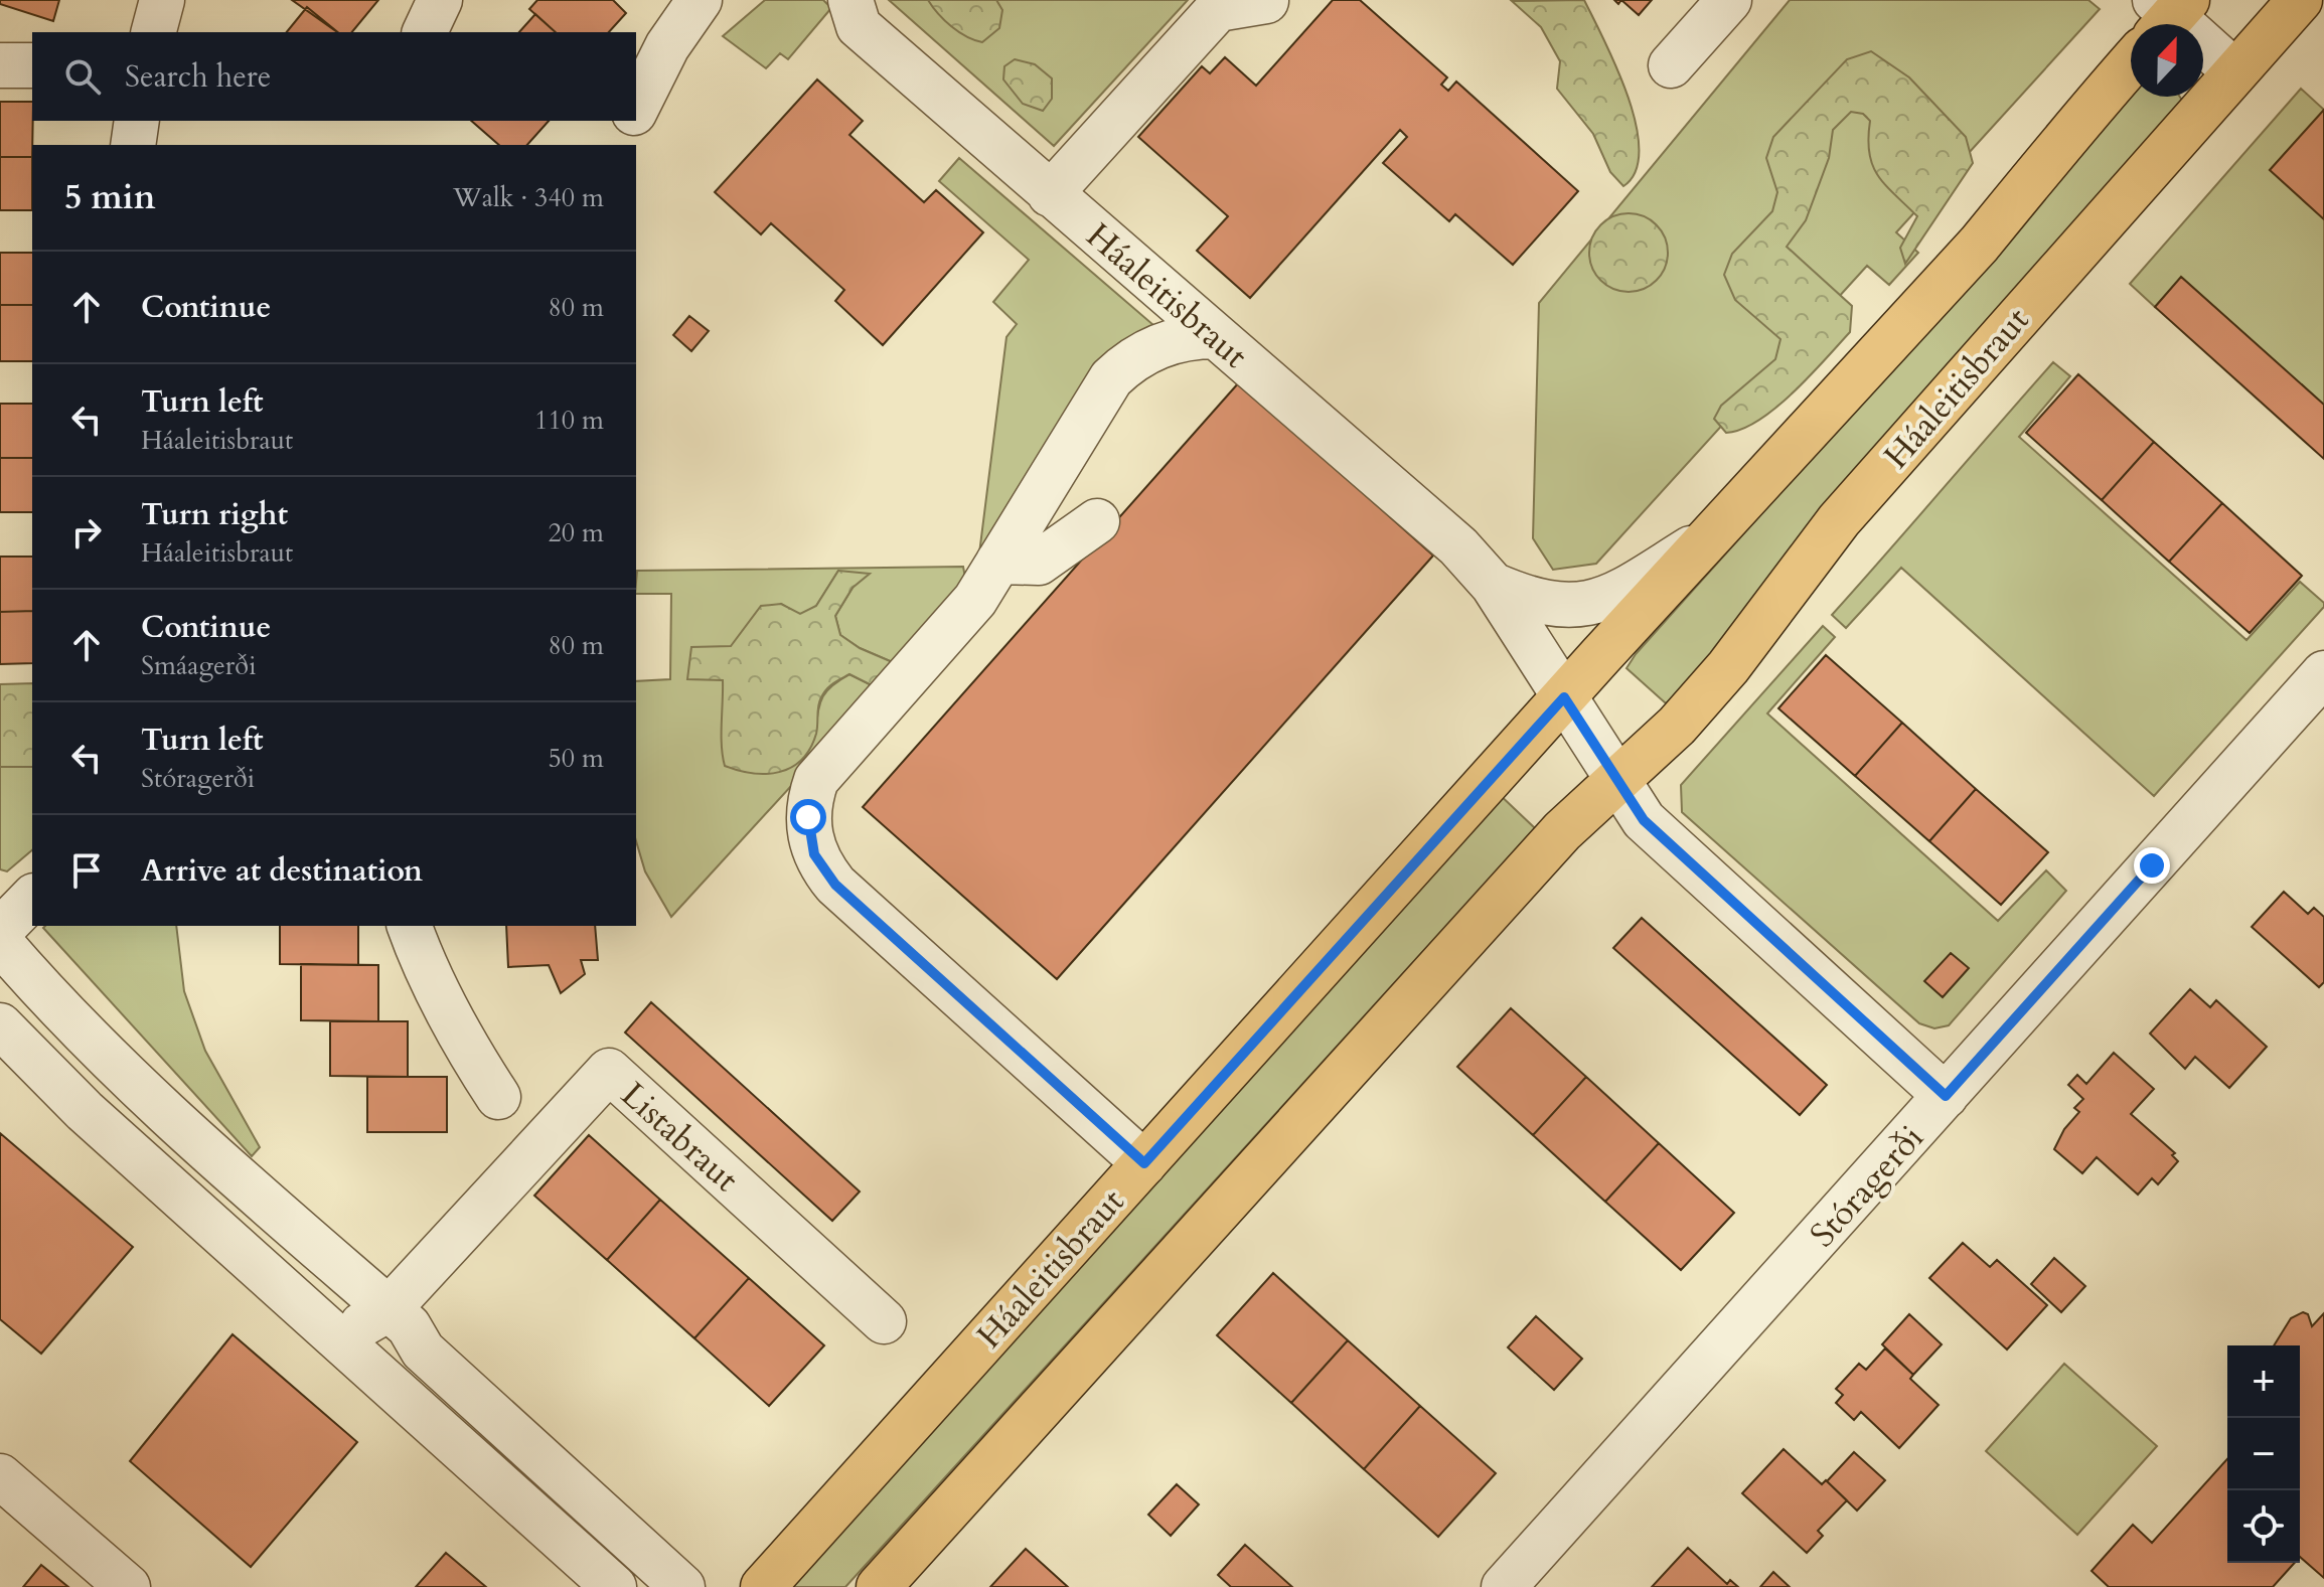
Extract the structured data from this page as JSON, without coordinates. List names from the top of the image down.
{
  "streets": {
    "main road": ["Háaleitisbraut"],
    "street": ["Listabraut", "Stóragerði"]
  },
  "north": "top",
  "page": {
    "search": "Search here",
    "heading": ["5 min", "Walk · 340 m"],
    "list": [
      ["Continue", "80 m"],
      ["Turn left", "Háaleitisbraut", "110 m"],
      ["Turn right", "Háaleitisbraut", "20 m"],
      ["Continue", "Smáagerði", "80 m"],
      ["Turn left", "Stóragerði", "50 m"],
      "Arrive at destination"
    ],
    "map_buttons": ["+", "−"]
  }
}
